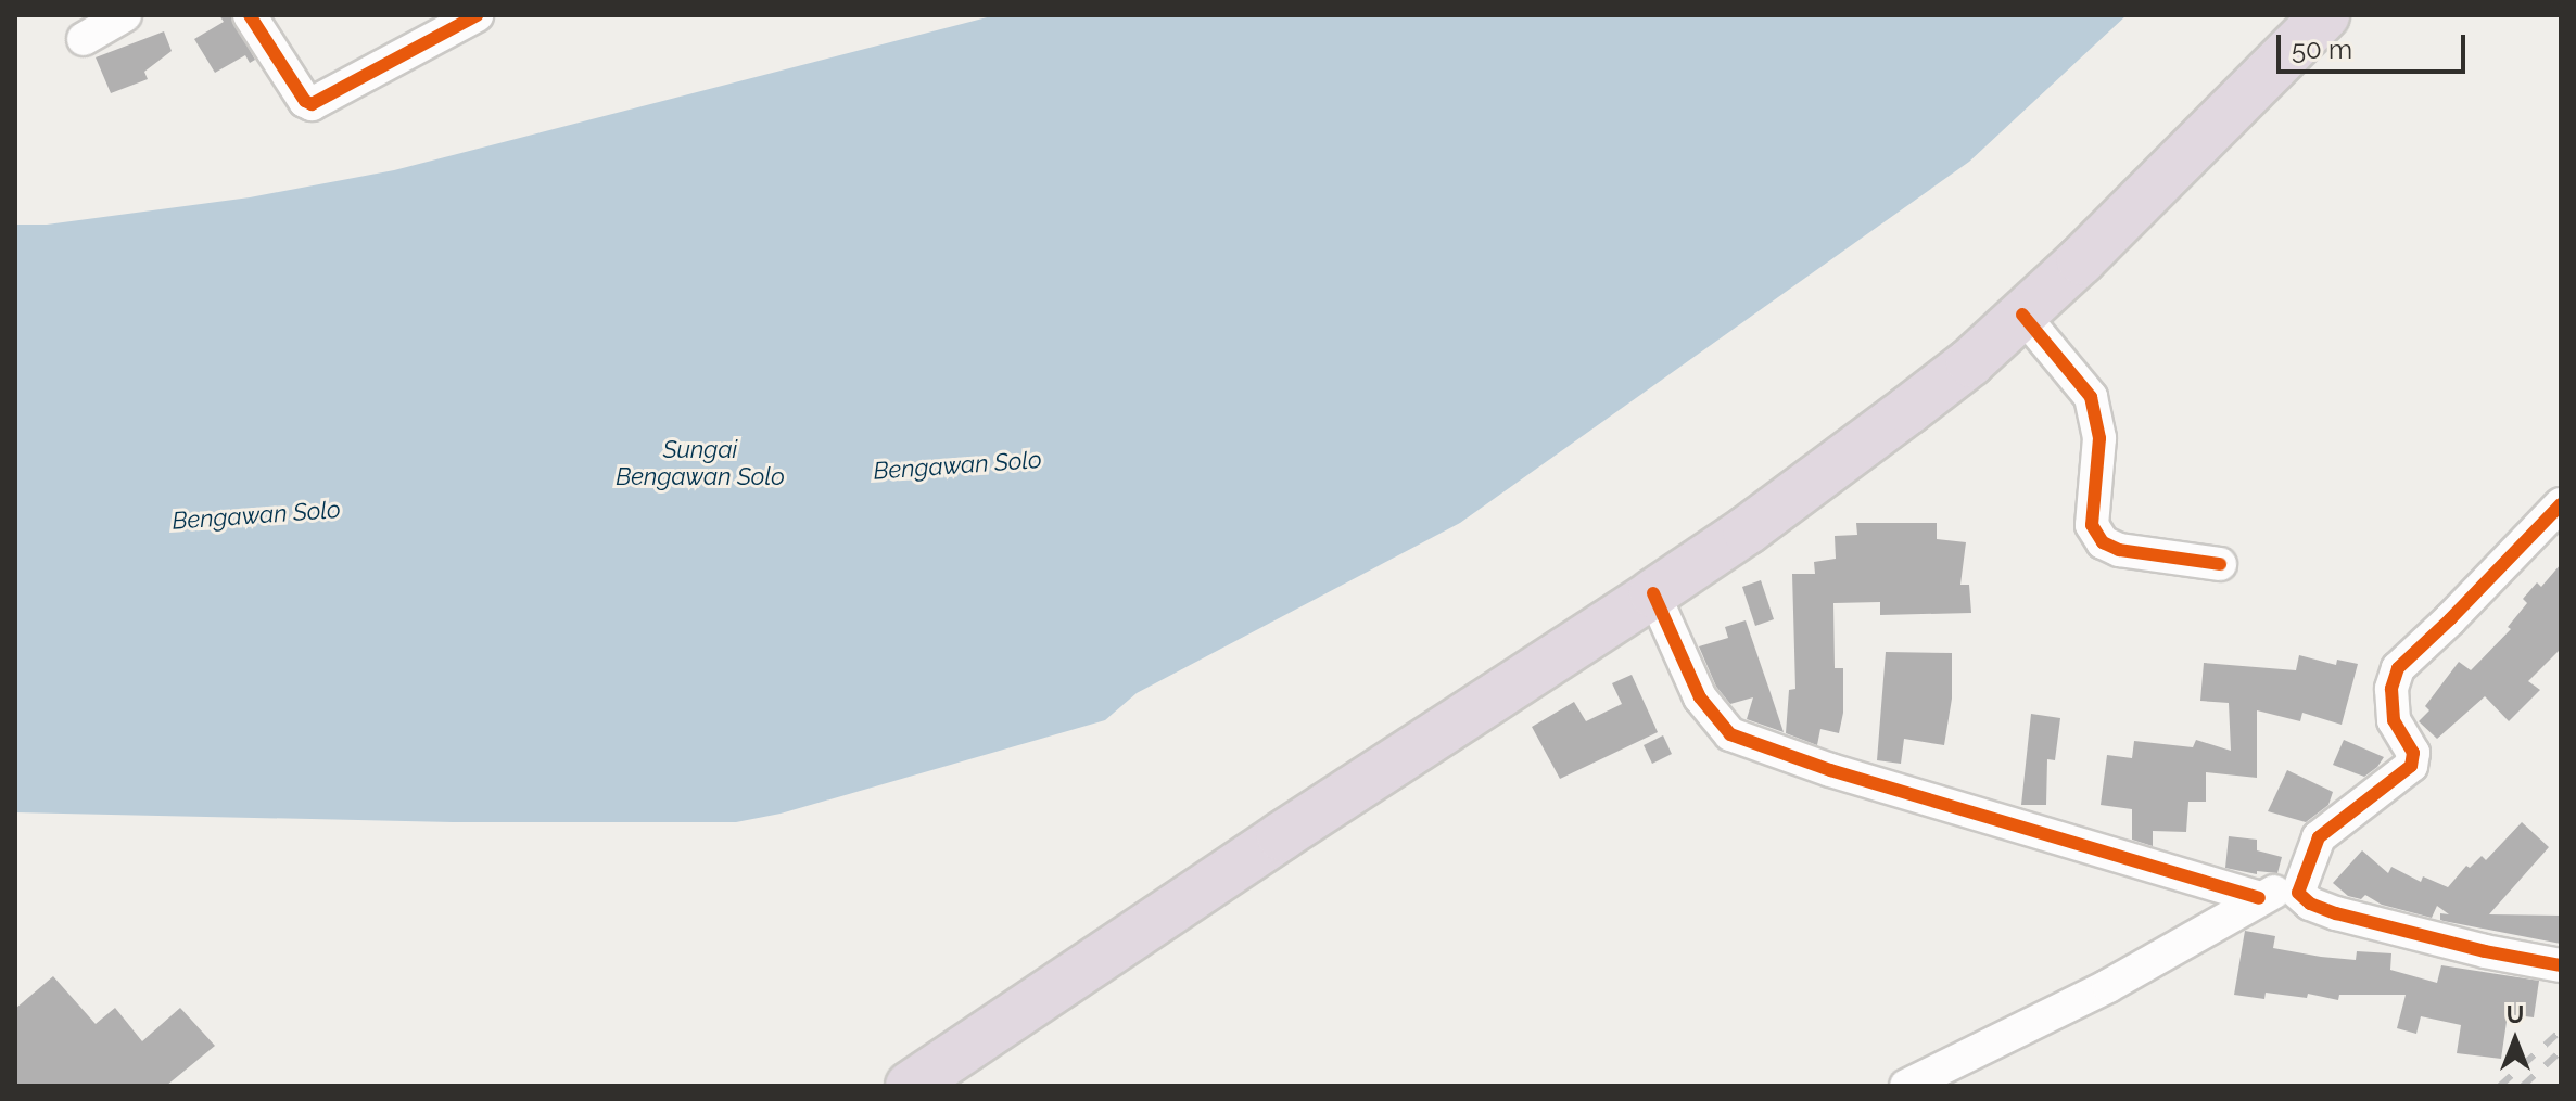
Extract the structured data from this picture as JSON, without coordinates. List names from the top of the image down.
{
  "water": ["Sungai Bengawan Solo", "Bengawan Solo"],
  "scale_bar": "50 m",
  "north": "top"
}
